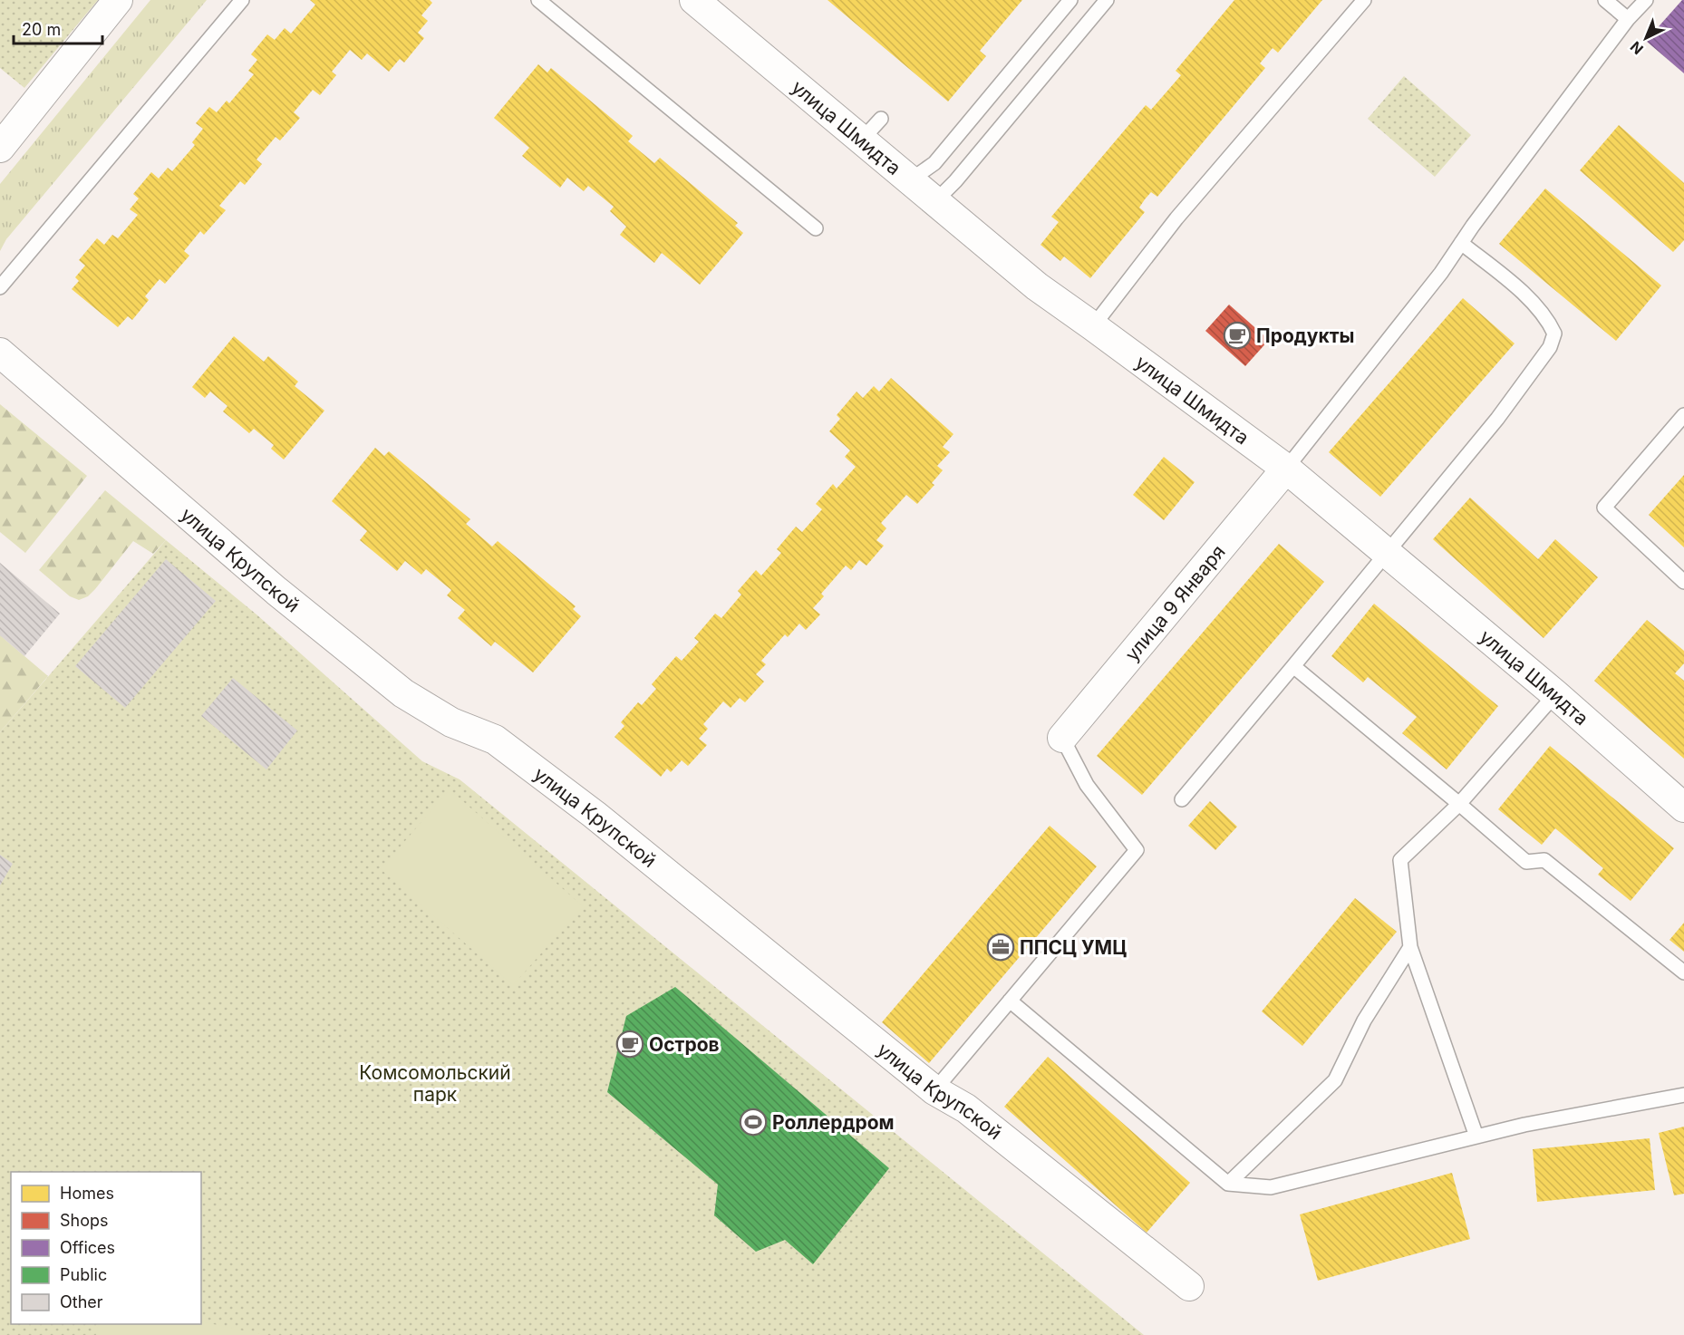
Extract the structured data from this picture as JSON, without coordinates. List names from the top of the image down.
{
  "streets": {
    "street": ["улица Шмидта", "улица Крупской", "улица 9 Января"]
  },
  "crossings": [
    ["улица Шмидта", "улица 9 Января"]
  ],
  "parks": ["Комсомольский парк"],
  "places": {
    "cafe": ["Продукты", "Остров"],
    "office": ["ППСЦ УМЦ"],
    "sports": ["Роллердром"]
  },
  "legend": [
    "Homes",
    "Shops",
    "Offices",
    "Public",
    "Other"
  ],
  "scale_bar": "20 m",
  "north": "bottom left"
}
